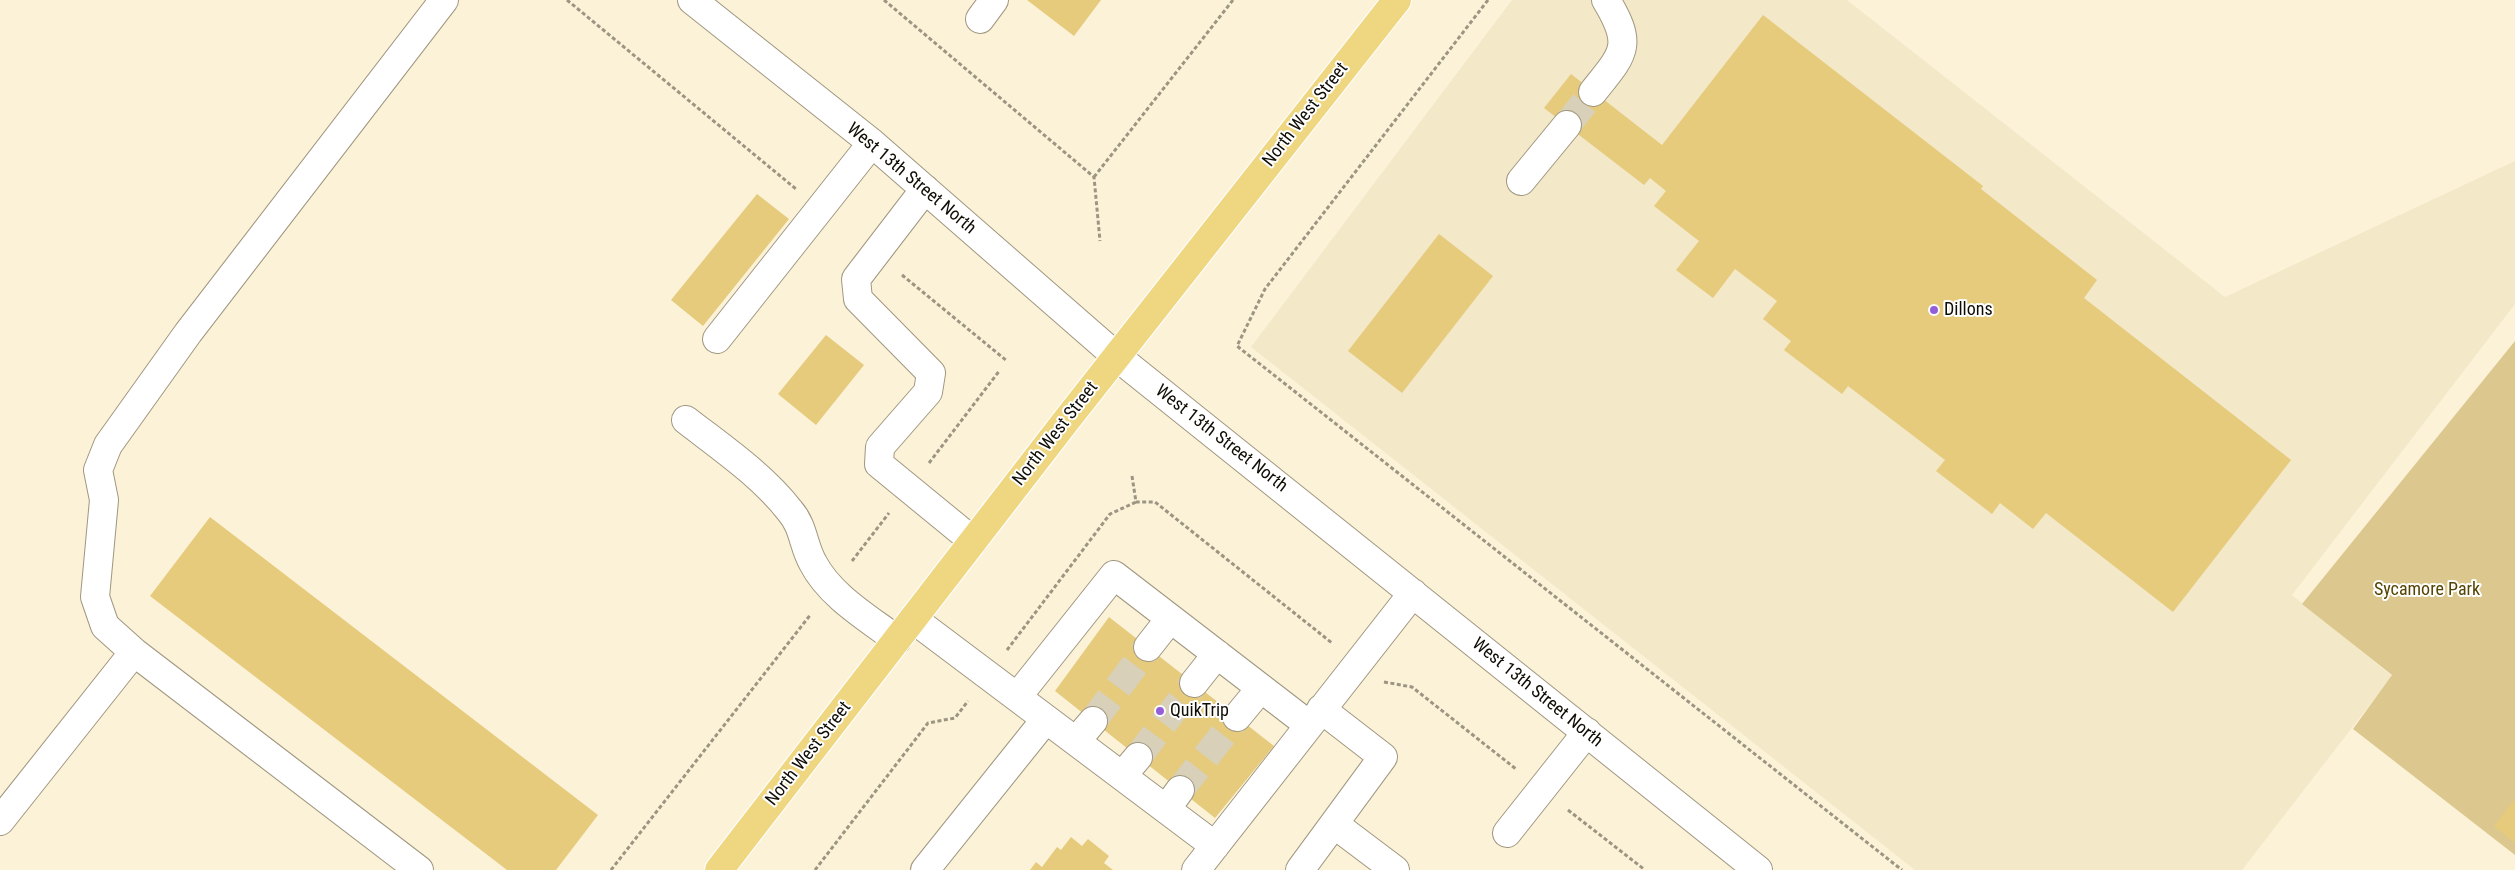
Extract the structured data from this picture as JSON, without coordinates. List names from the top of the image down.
{
  "streets": {
    "main road": ["North West Street"],
    "street": ["West 13th Street North"]
  },
  "crossings": [
    ["North West Street", "West 13th Street North"]
  ],
  "parks": ["Sycamore Park"],
  "places": ["Dillons", "QuikTrip"]
}
